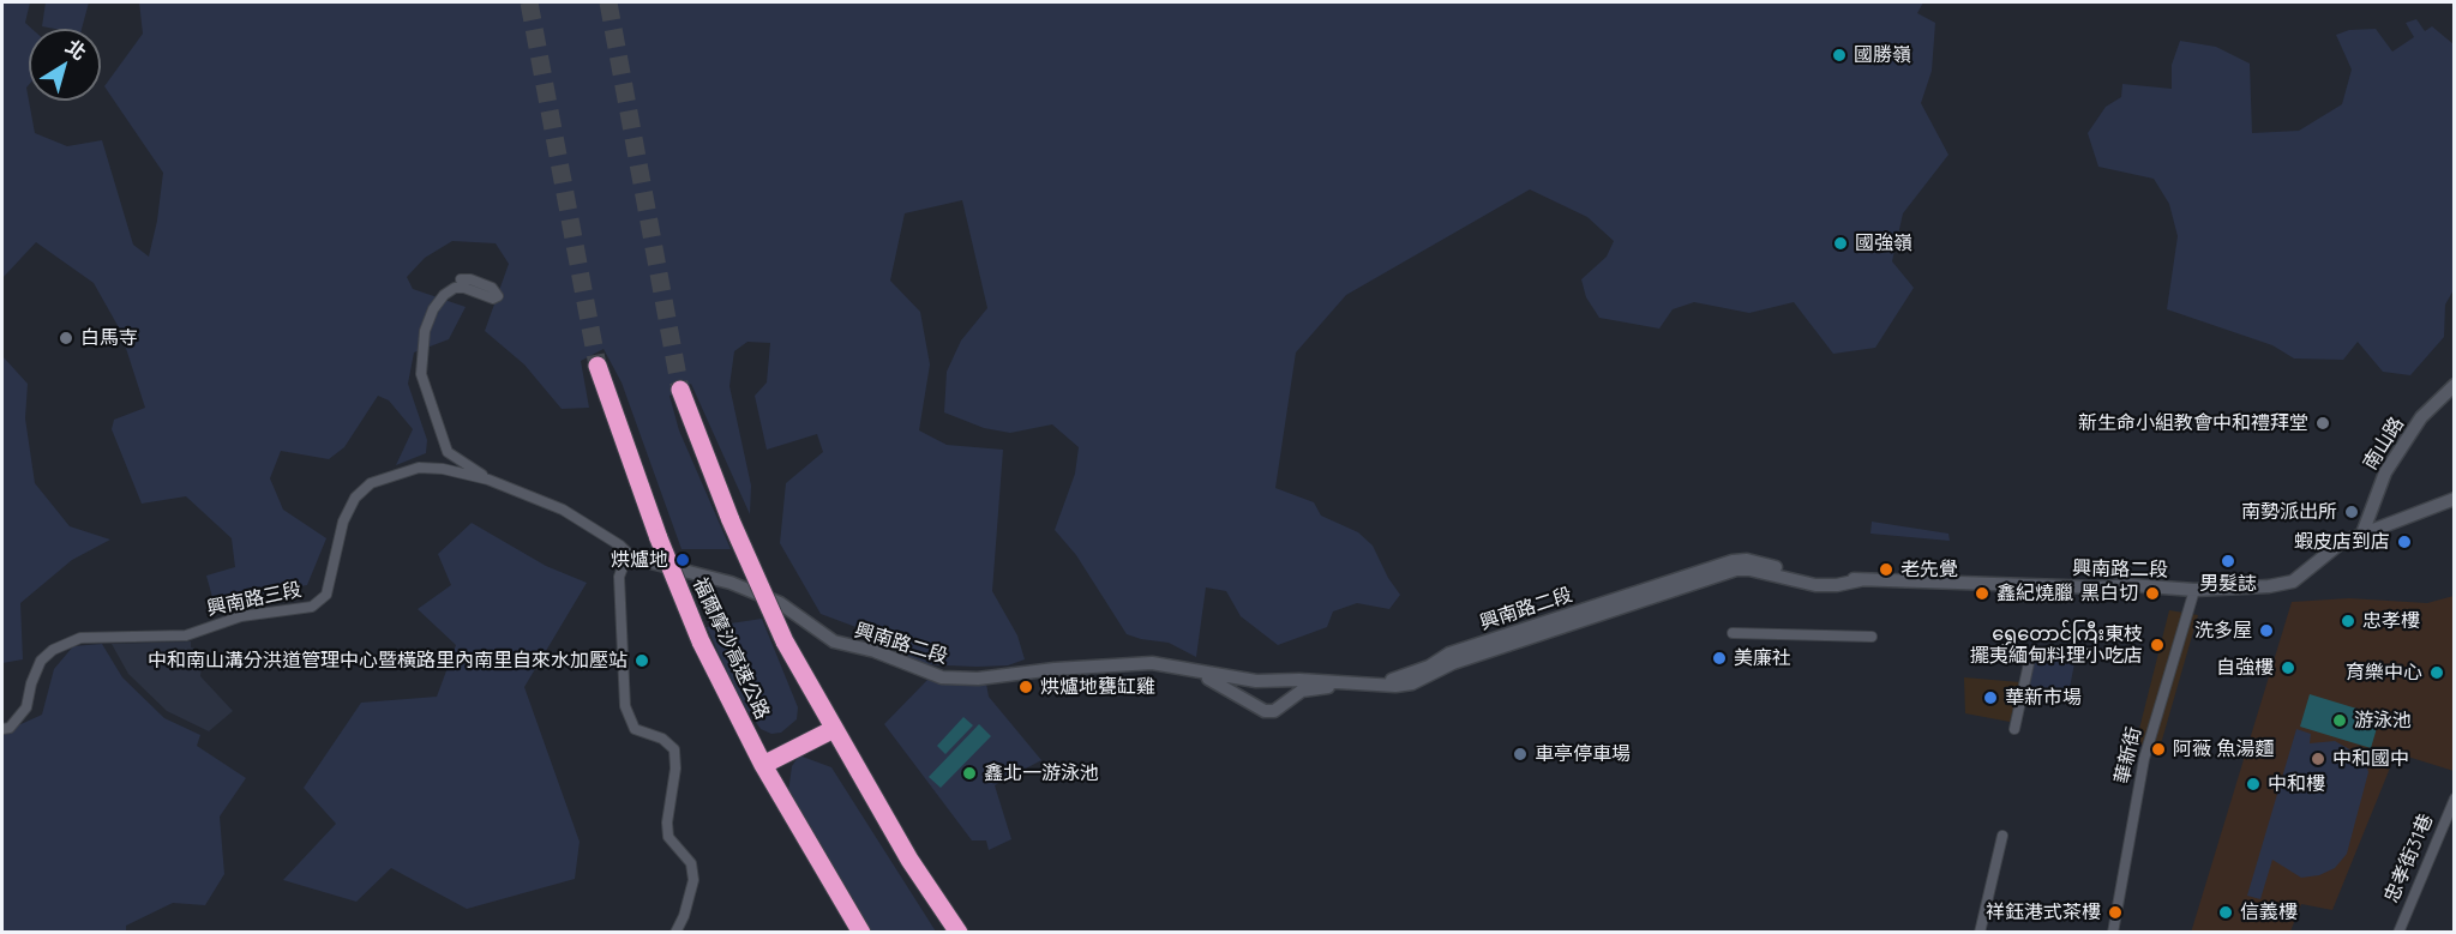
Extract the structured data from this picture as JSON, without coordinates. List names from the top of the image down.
{
  "streets": {
    "highway": ["福爾摩沙高速公路"],
    "street": [
      "南山路",
      "興南路二段",
      "興南路三段",
      "華新街",
      "忠孝街31巷"
    ]
  },
  "crossings": [
    ["南山路", "興南路二段"],
    ["興南路二段", "興南路三段"],
    ["興南路二段", "華新街"]
  ],
  "places": [
    "國勝嶺",
    "國強嶺",
    "白馬寺",
    "新生命小組教會中和禮拜堂",
    "南勢派出所",
    "蝦皮店到店",
    "烘爐地",
    "男髮誌",
    "老先覺",
    "鑫紀燒臘",
    "黑白切",
    "忠孝樓",
    "洗多屋",
    "ရွှေတောင်ကြီး東枝 擺夷緬甸料理小吃店",
    "美廉社",
    "中和南山溝分洪道管理中心暨橫路里內南里自來水加壓站",
    "自強樓",
    "育樂中心",
    "烘爐地甕缸雞",
    "華新市場",
    "游泳池",
    "阿薇 魚湯麵",
    "車亭停車場",
    "中和國中",
    "鑫北一游泳池",
    "中和樓",
    "祥鈺港式茶樓",
    "信義樓"
  ],
  "north": "top right"
}
